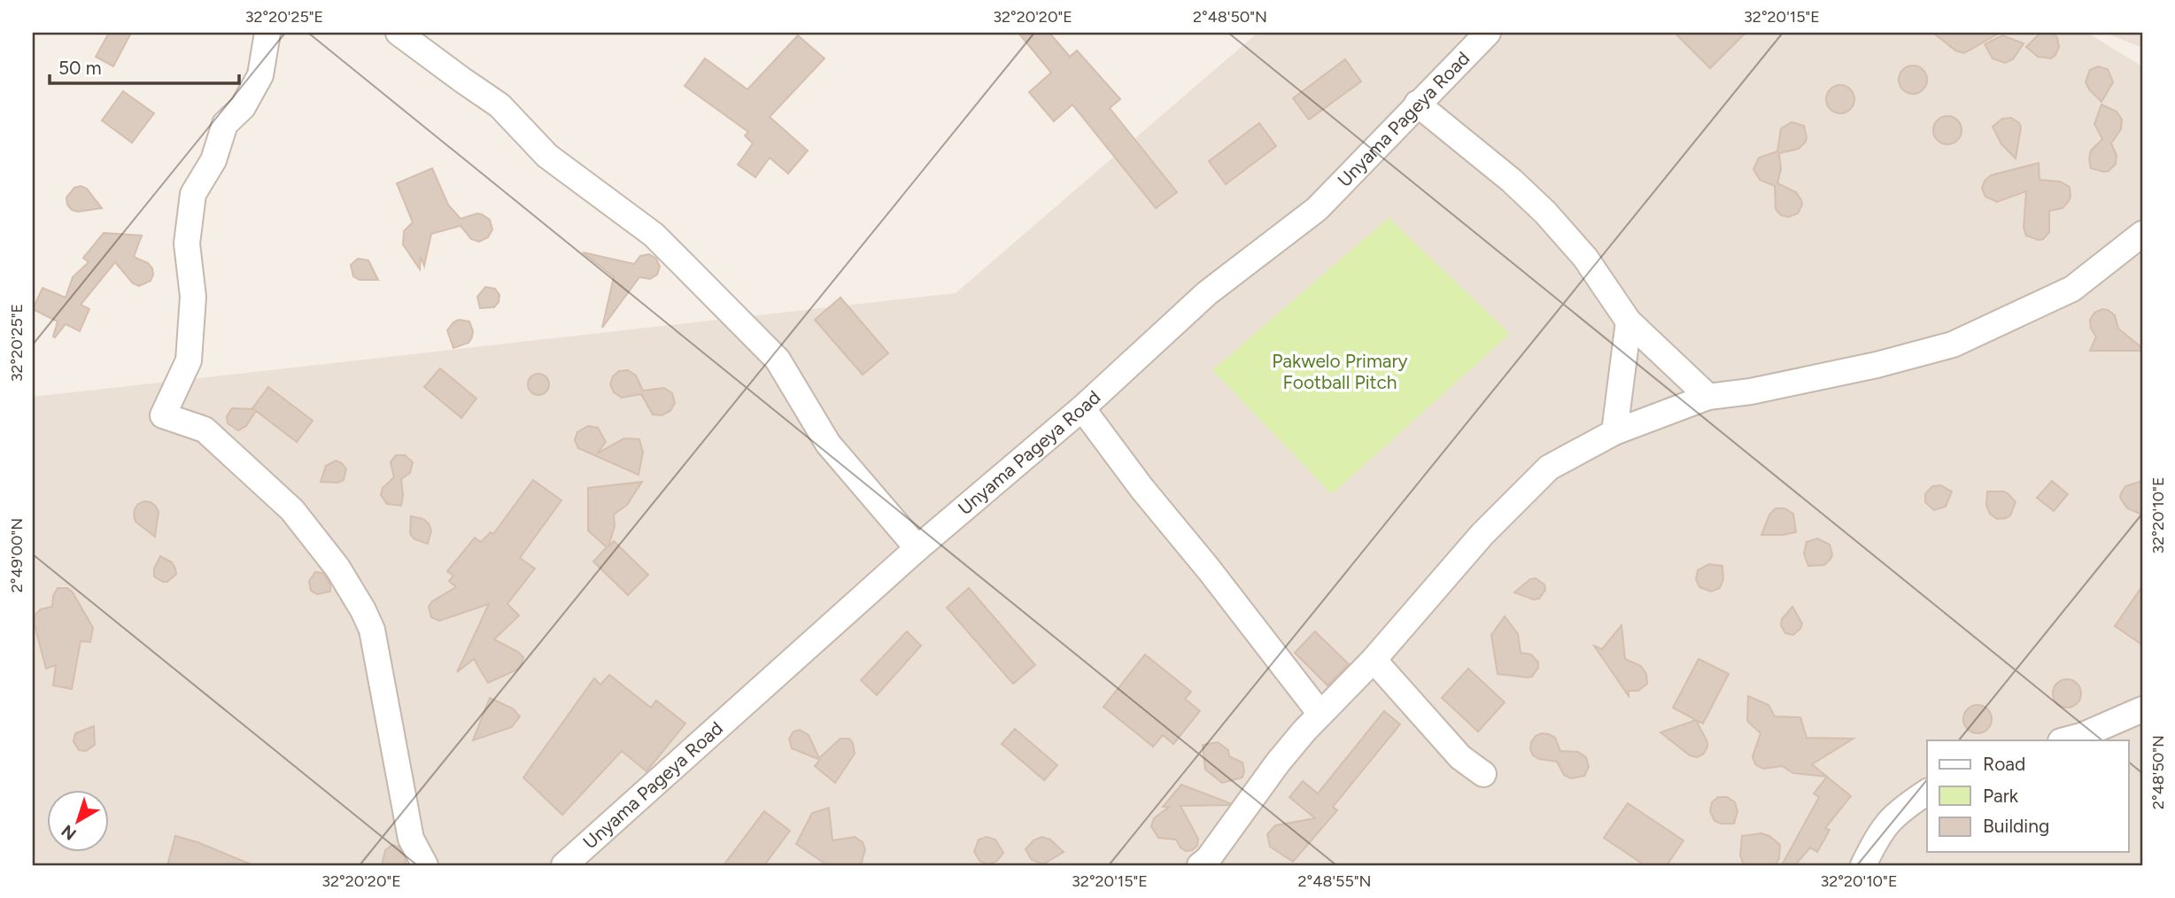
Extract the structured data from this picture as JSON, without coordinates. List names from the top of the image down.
{
  "streets": {
    "street": ["Unyama Pageya Road"]
  },
  "parks": ["Pakwelo Primary Football Pitch"],
  "legend": ["Road", "Park", "Building"],
  "scale_bar": "50 m",
  "north": "bottom left",
  "coordinates": [
    "32°20'25\"E",
    "32°20'20\"E",
    "2°48'50\"N",
    "32°20'15\"E",
    "32°20'10\"E",
    "2°49'00\"N",
    "2°48'55\"N"
  ]
}
